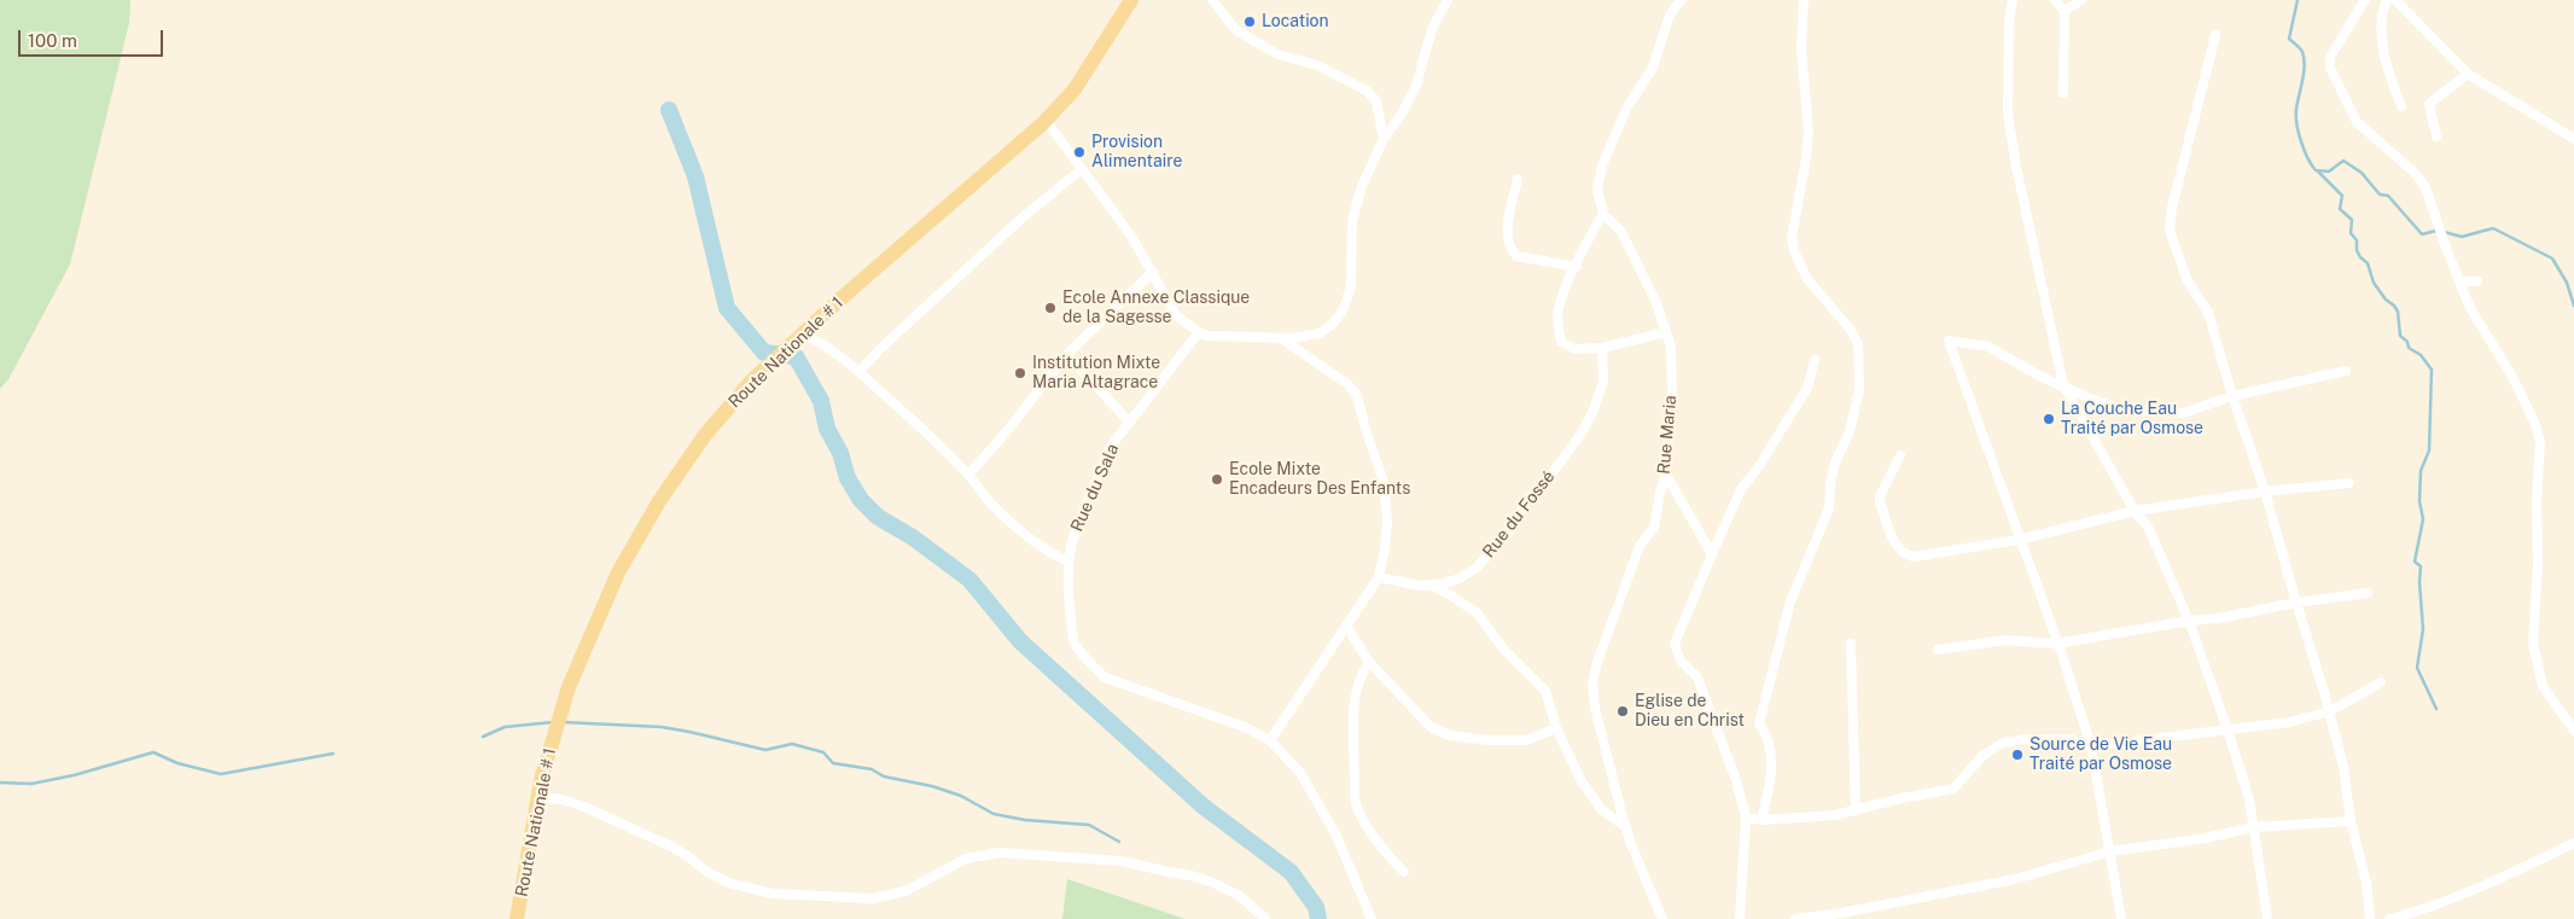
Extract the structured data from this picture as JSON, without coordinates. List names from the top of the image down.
{
  "streets": {
    "main road": ["Route Nationale # 1"],
    "street": ["Rue Maria", "Rue du Sala", "Rue du Fossé"]
  },
  "places": [
    "Location",
    "Provision Alimentaire",
    "Ecole Annexe Classique de la Sagesse",
    "Institution Mixte Maria Altagrace",
    "La Couche Eau Traité par Osmose",
    "Ecole Mixte Encadeurs Des Enfants",
    "Eglise de Dieu en Christ",
    "Source de Vie Eau Traité par Osmose"
  ],
  "scale_bar": "100 m"
}
